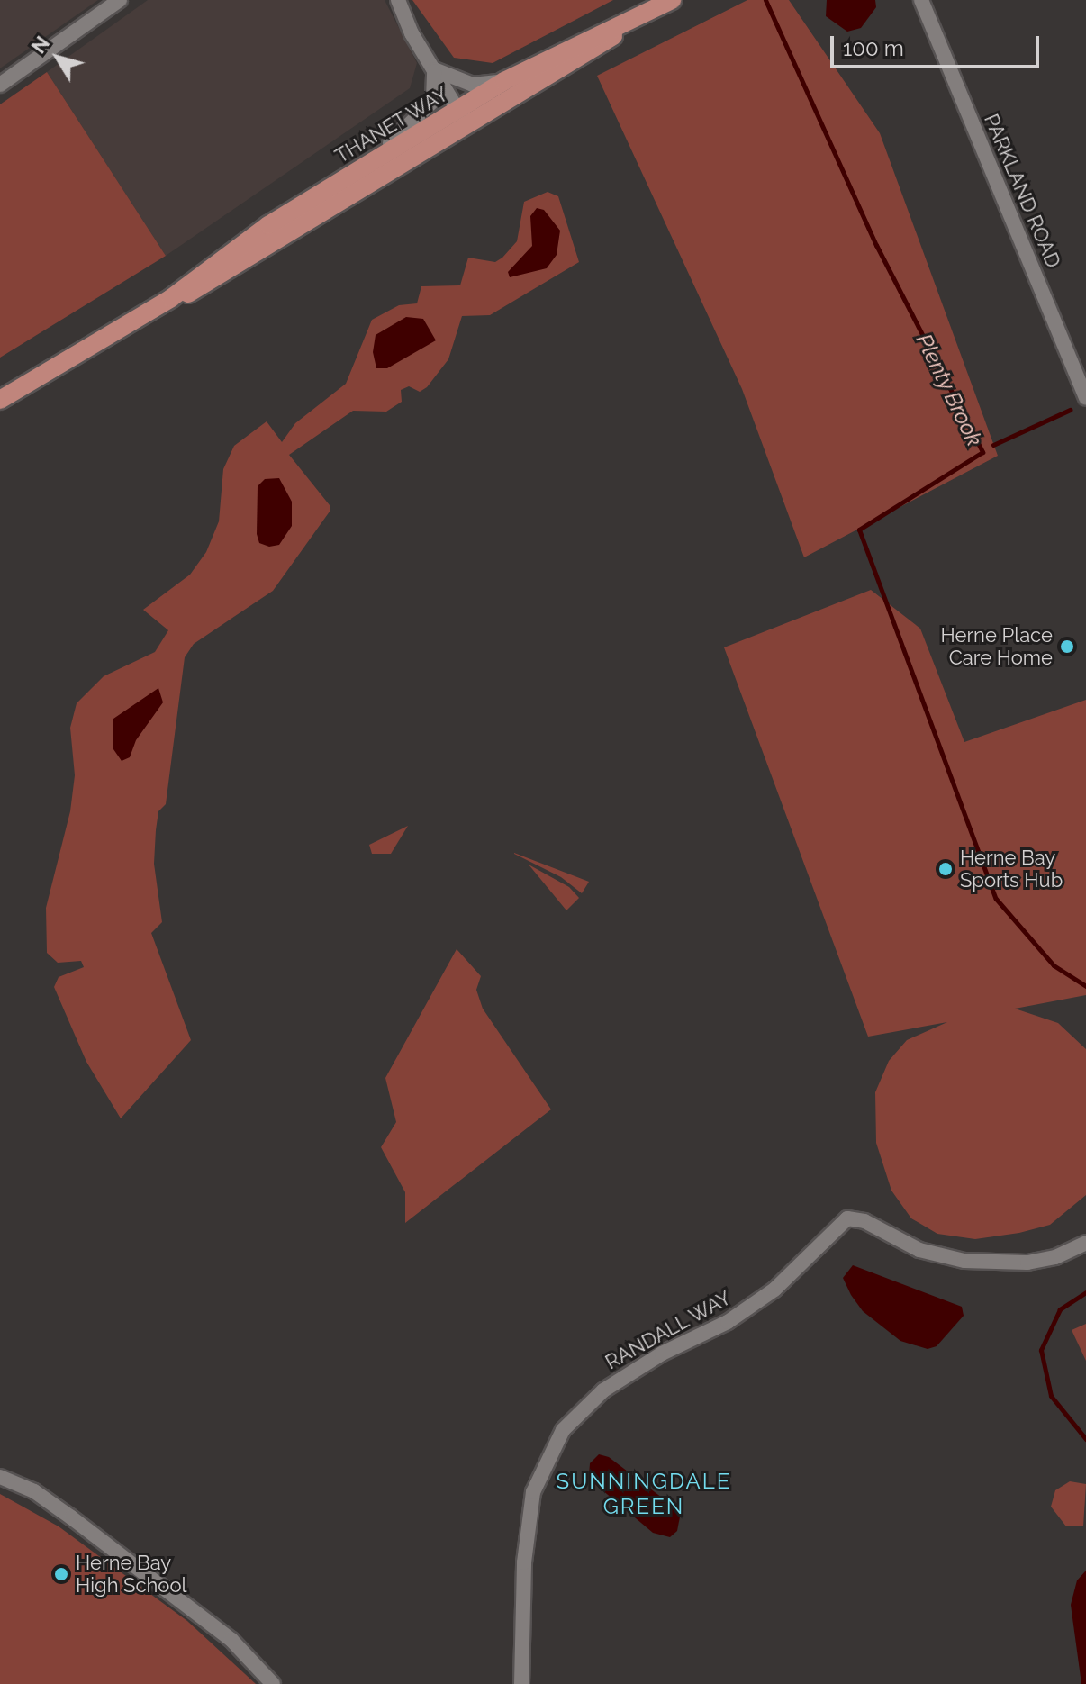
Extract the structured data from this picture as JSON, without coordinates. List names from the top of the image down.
{
  "streets": {
    "main road": ["THANET WAY"],
    "street": ["PARKLAND ROAD", "RANDALL WAY"]
  },
  "districts": ["SUNNINGDALE GREEN"],
  "water": ["Plenty Brook"],
  "places": ["Herne Place Care Home", "Herne Bay Sports Hub", "Herne Bay High School"],
  "scale_bar": "100 m",
  "north": "top left"
}
